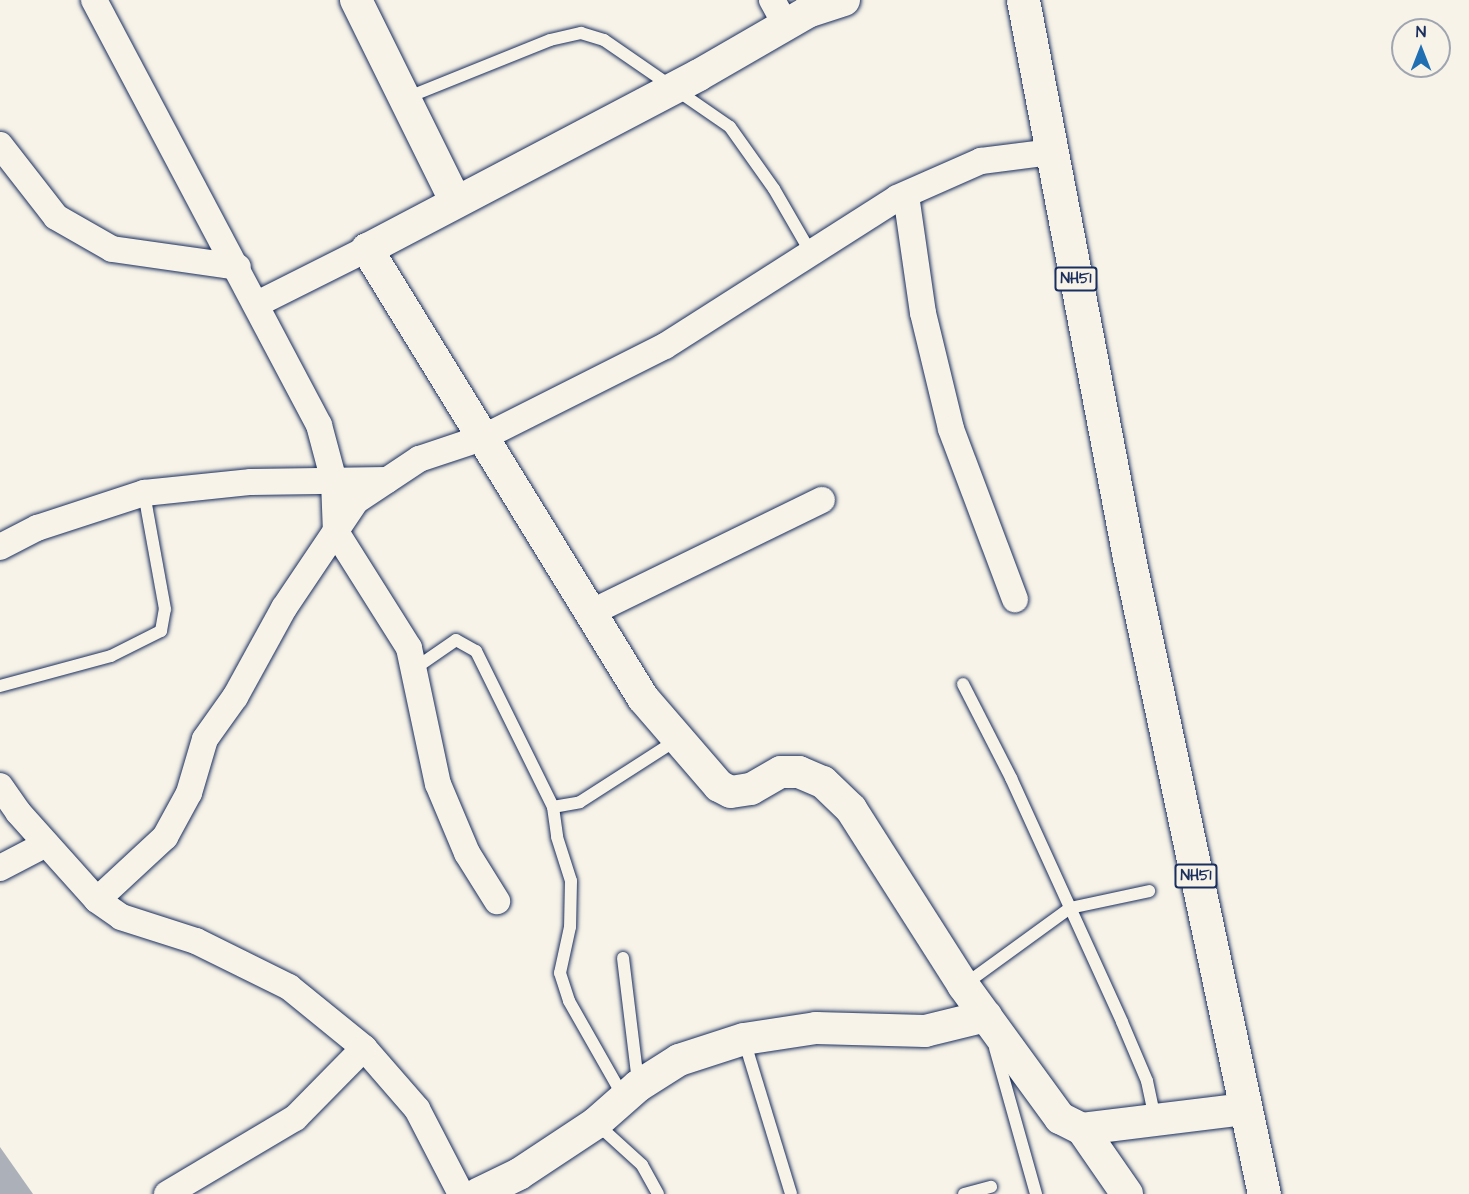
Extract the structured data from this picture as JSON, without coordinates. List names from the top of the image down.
{
  "streets": {
    "highway": ["NH51"]
  },
  "north": "top"
}
